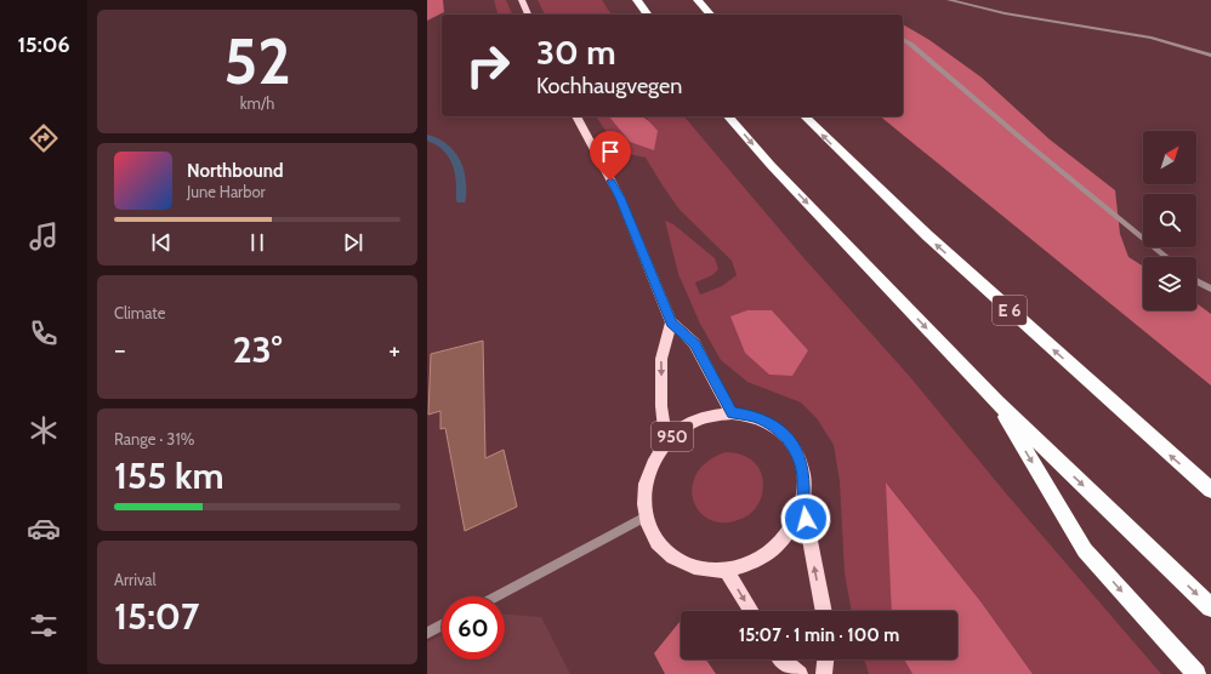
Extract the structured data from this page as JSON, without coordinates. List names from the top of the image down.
{
  "streets": {
    "highway": ["E 6"],
    "main road": ["950"]
  },
  "north": "top right",
  "page": {
    "tabs": "15:06",
    "tile": [
      ["52", "km/h"],
      "Climate",
      ["Range · 31%", "155 km"],
      ["Arrival", "15:07"]
    ],
    "turn": ["30 m", "Kochhaugvegen"],
    "song": ["Northbound", "June Harbor"],
    "heat": ["−", "23°", "+"],
    "limit": "60",
    "trip": "15:07 · 1 min · 100 m"
  }
}
